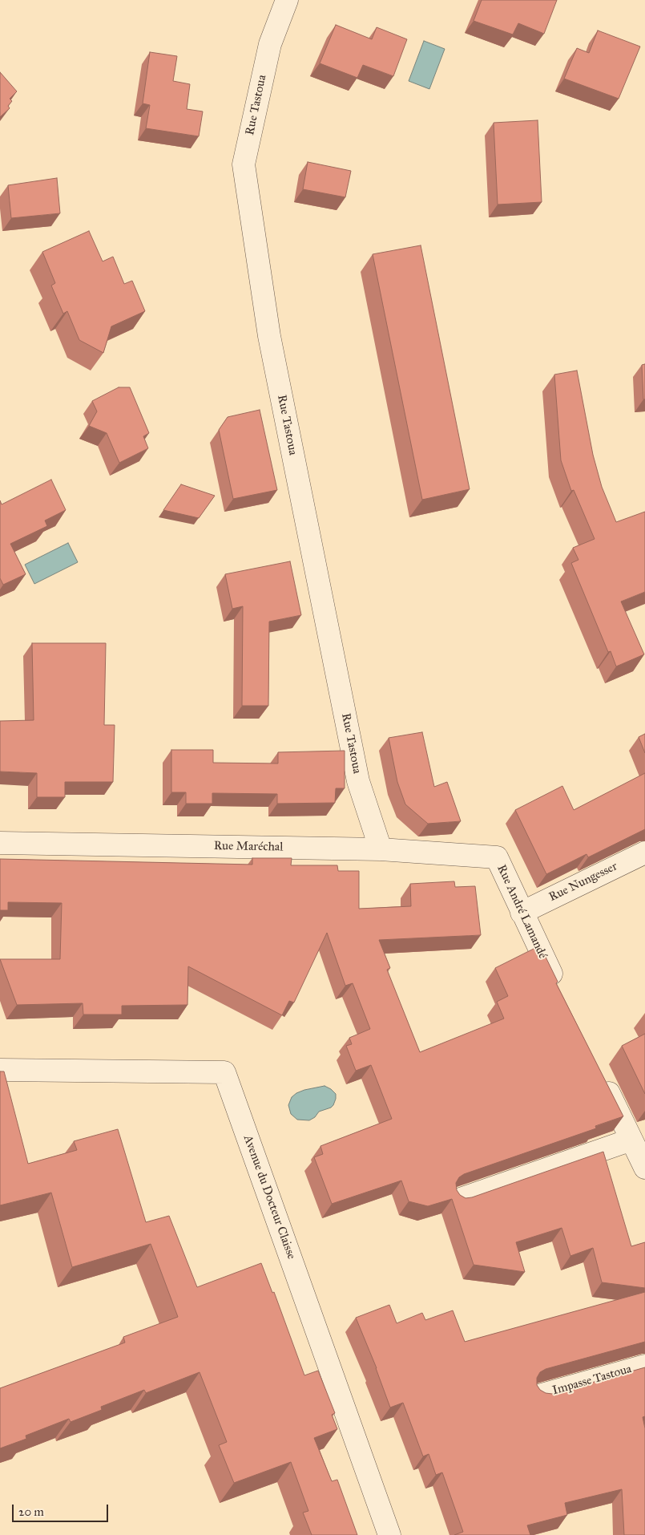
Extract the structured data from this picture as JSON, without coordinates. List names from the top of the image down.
{
  "streets": {
    "street": [
      "Rue Tastoua",
      "Rue Maréchal",
      "Rue Nungesser",
      "Rue André Lamandé",
      "Avenue du Docteur Claisse",
      "Impasse Tastoua"
    ]
  },
  "crossings": [
    ["Rue Tastoua", "Rue Maréchal"],
    ["Rue Maréchal", "Rue André Lamandé"],
    ["Rue Nungesser", "Rue André Lamandé"]
  ],
  "scale_bar": "20 m"
}
